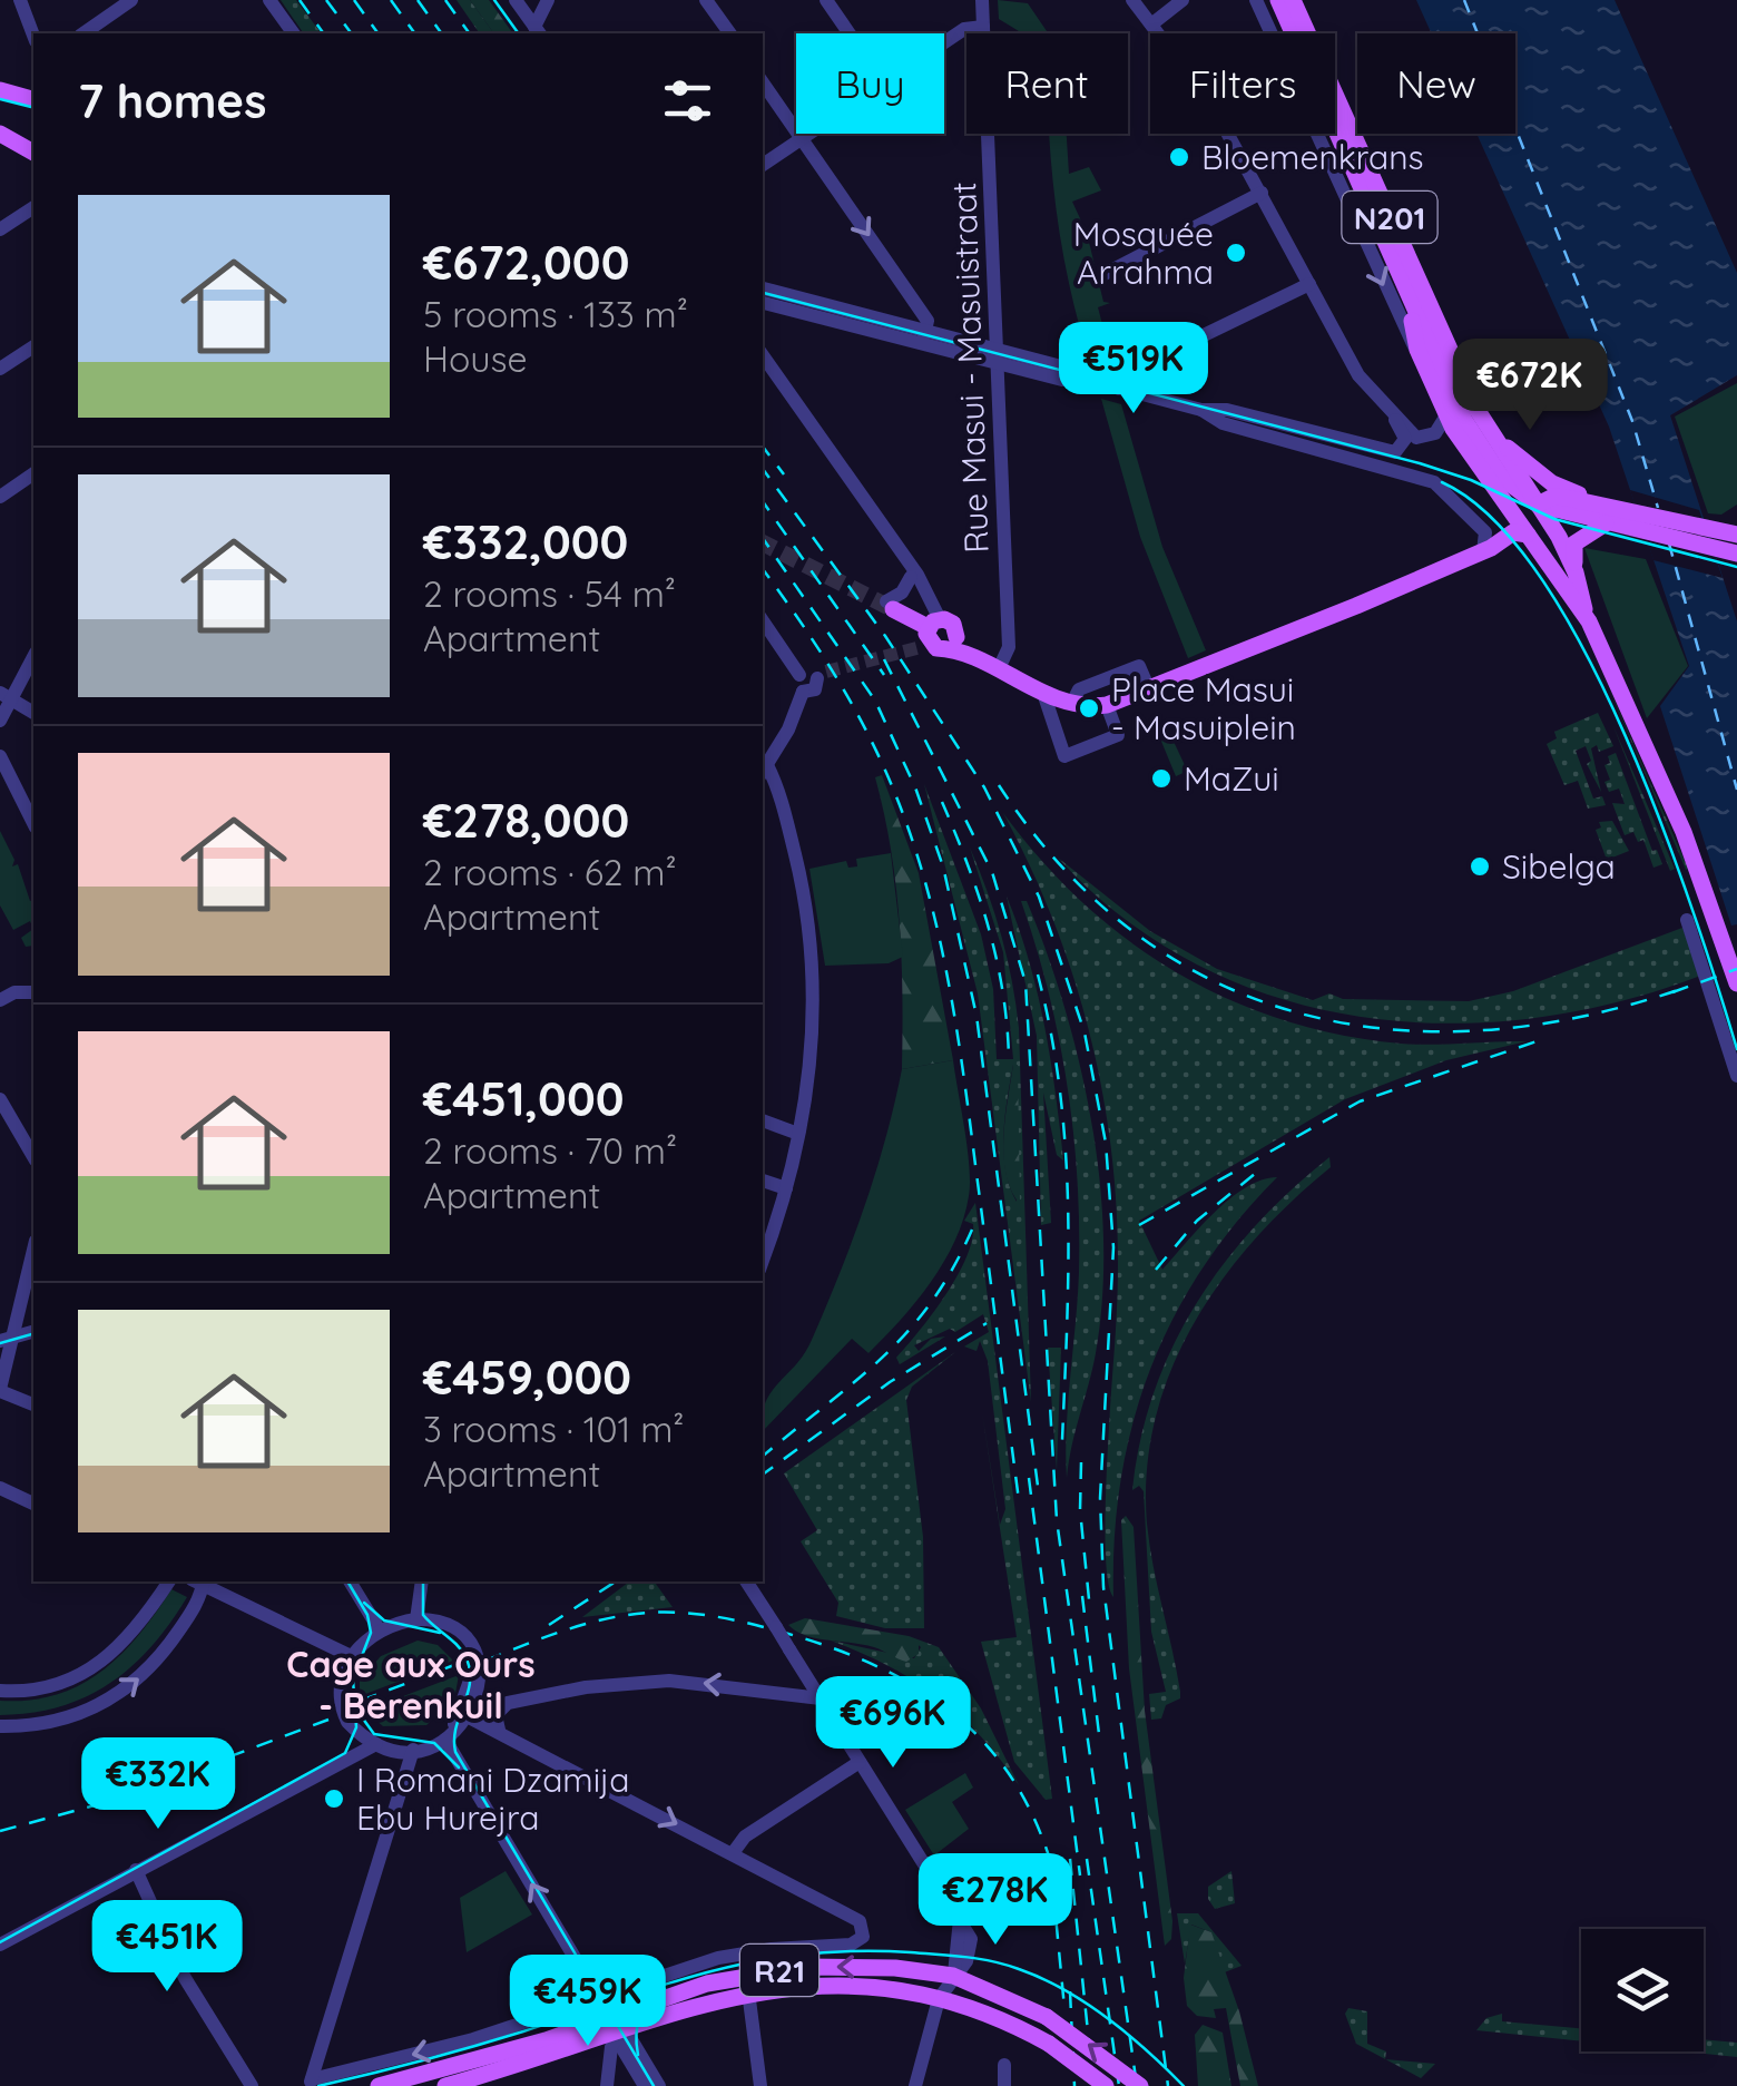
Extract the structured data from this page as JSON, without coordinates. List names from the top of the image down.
{
  "streets": {
    "main road": ["N201", "R21"],
    "street": ["Rue Masui - Masuistraat"]
  },
  "districts": ["Cage aux Ours - Berenkuil"],
  "places": [
    "Bloemenkrans",
    "Mosquée Arrahma",
    "Place Masui - Masuiplein",
    "MaZui",
    "Sibelga",
    "I Romani Dzamija Ebu Hurejra"
  ],
  "page": {
    "chip": [
      "Buy",
      "Rent",
      "Filters",
      "New"
    ],
    "heading": "7 homes",
    "list": [
      {
        "name": "€672,000",
        "note": "5 rooms · 133 m² · House"
      },
      {
        "name": "€332,000",
        "note": "2 rooms · 54 m² · Apartment"
      },
      {
        "name": "€278,000",
        "note": "2 rooms · 62 m² · Apartment"
      },
      {
        "name": "€451,000",
        "note": "2 rooms · 70 m² · Apartment"
      },
      {
        "name": "€459,000",
        "note": "3 rooms · 101 m² · Apartment"
      }
    ],
    "price": [
      "€519K",
      "€672K",
      "€696K",
      "€332K",
      "€278K",
      "€451K",
      "€459K"
    ]
  }
}
